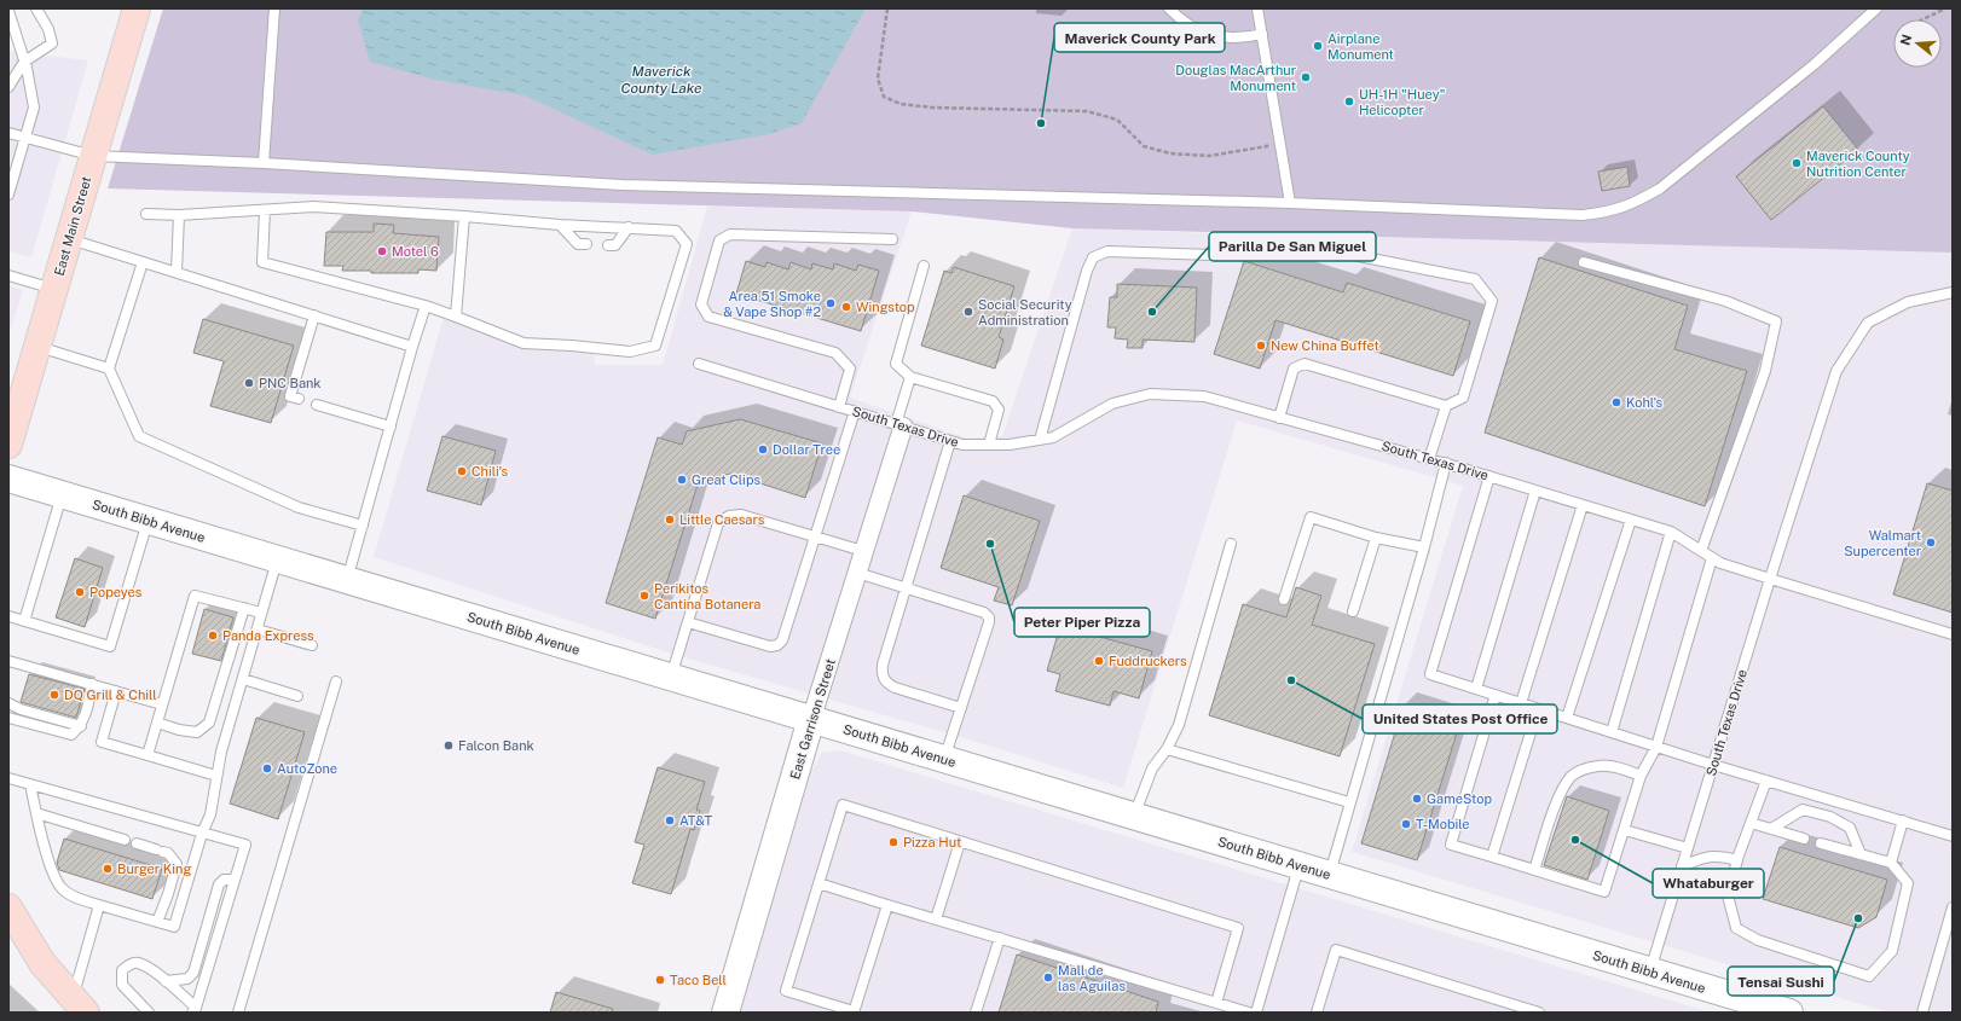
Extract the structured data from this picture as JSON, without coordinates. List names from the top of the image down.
{
  "streets": {
    "main road": ["East Main Street", "South Bibb Avenue", "East Garrison Street"],
    "lane": ["South Texas Drive"]
  },
  "crossings": [
    ["South Texas Drive", "South Bibb Avenue"],
    ["South Texas Drive", "East Garrison Street"],
    ["South Bibb Avenue", "East Garrison Street"]
  ],
  "water": ["Maverick County Lake"],
  "places": [
    "Airplane Monument",
    "Douglas MacArthur Monument",
    "UH-1H \"Huey\" Helicopter",
    "Maverick County Park",
    "Maverick County Nutrition Center",
    "Motel 6",
    "Area 51 Smoke & Vape Shop #2",
    "Wingstop",
    "Social Security Administration",
    "Parilla De San Miguel",
    "New China Buffet",
    "PNC Bank",
    "Kohl's",
    "Dollar Tree",
    "Chili's",
    "Great Clips",
    "Little Caesars",
    "Walmart Supercenter",
    "Peter Piper Pizza",
    "Popeyes",
    "Perikitos Cantina Botanera",
    "Panda Express",
    "Fuddruckers",
    "United States Post Office",
    "DQ Grill & Chill",
    "Falcon Bank",
    "AutoZone",
    "GameStop",
    "AT&T",
    "T-Mobile",
    "Whataburger",
    "Pizza Hut",
    "Burger King",
    "Tensai Sushi",
    "Mall de las Aguilas",
    "Taco Bell"
  ],
  "north": "left"
}
